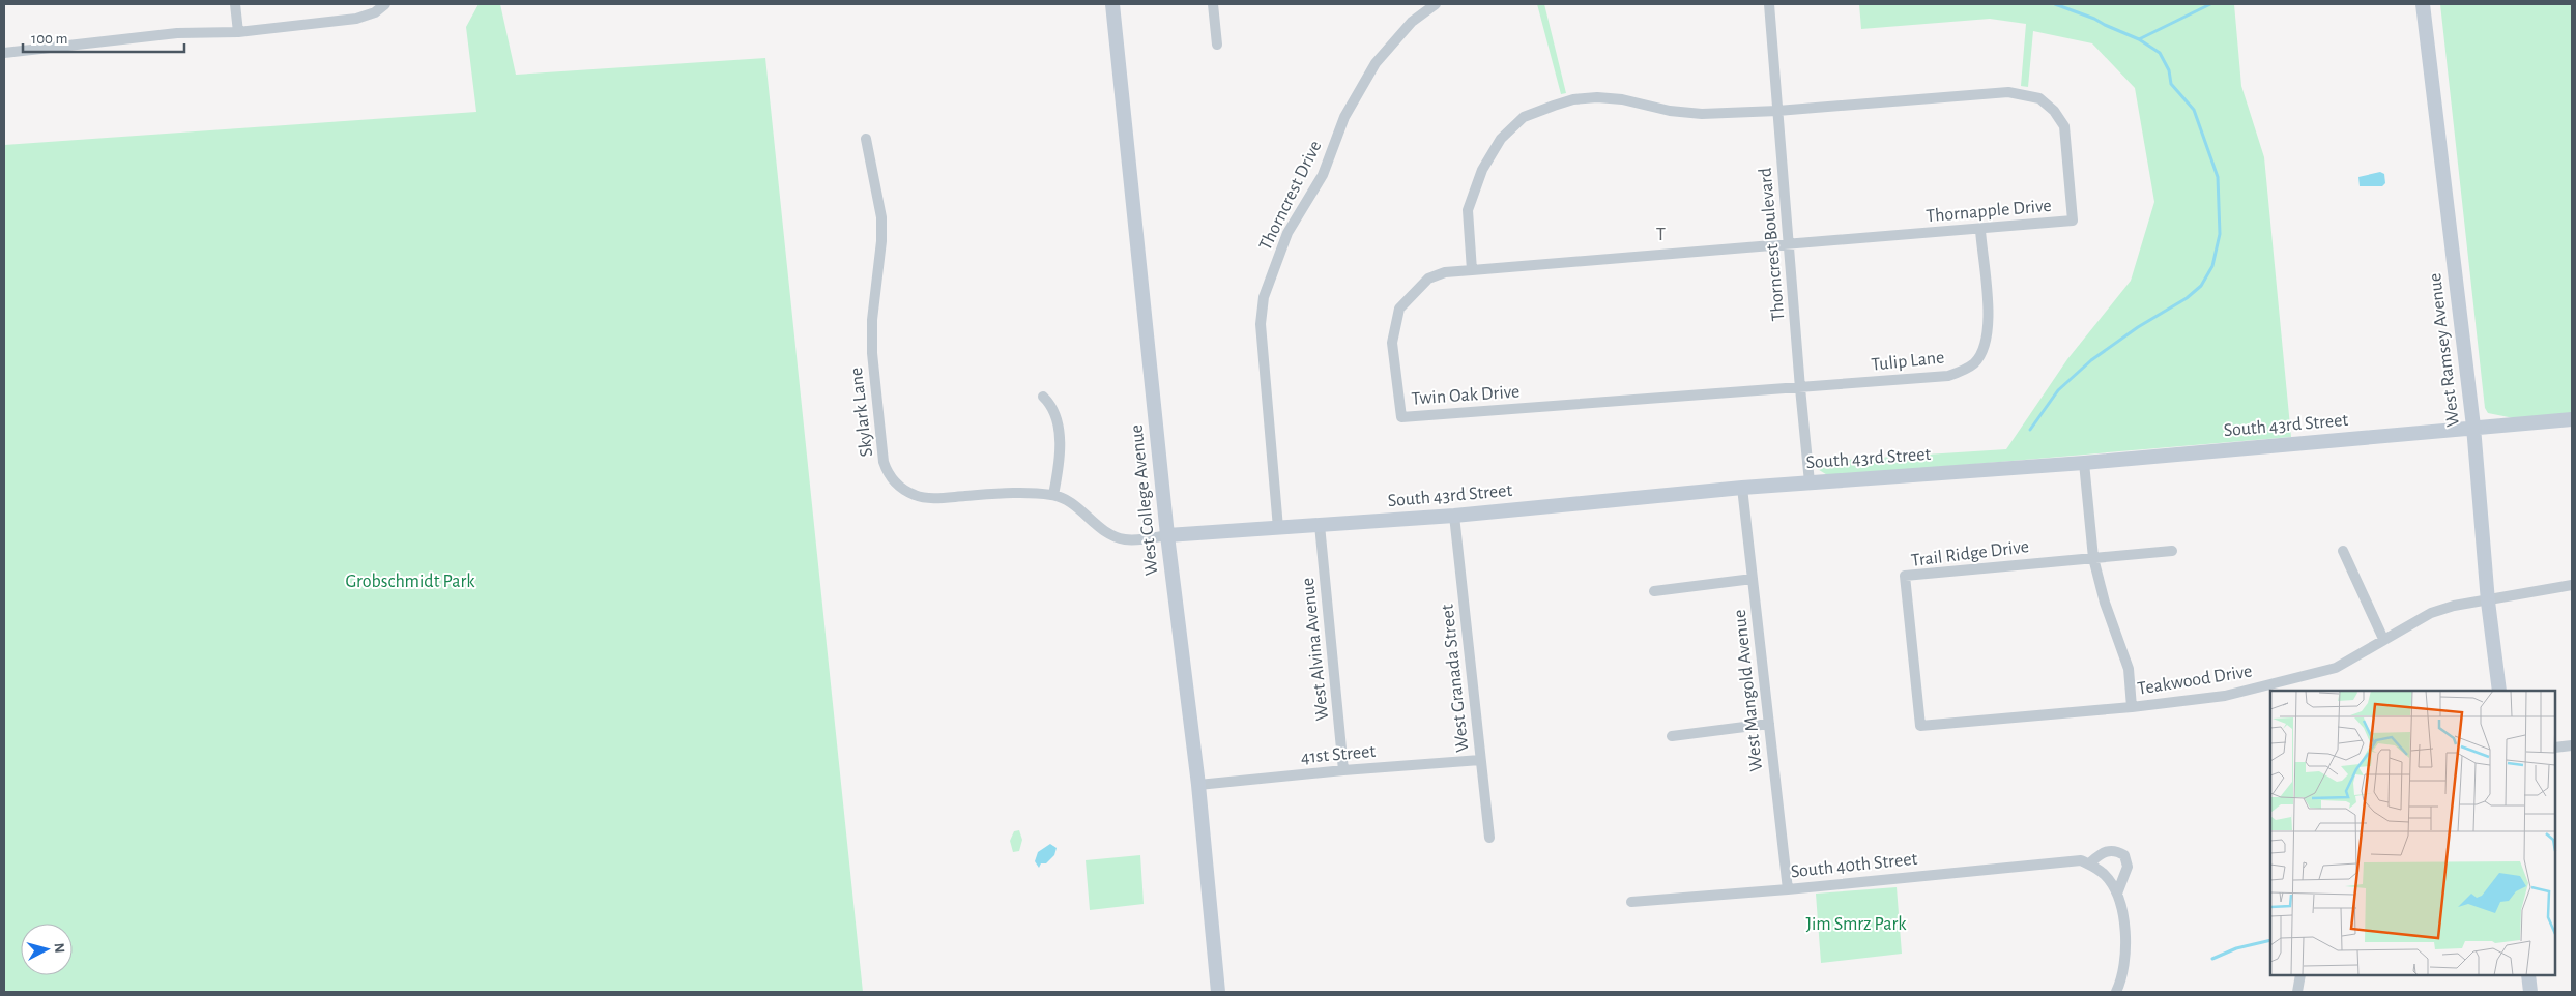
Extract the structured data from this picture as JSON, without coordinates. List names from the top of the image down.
{
  "streets": {
    "street": [
      "Thorncrest Drive",
      "Thornapple Drive",
      "Thorncrest Boulevard",
      "West Ramsey Avenue",
      "Tulip Lane",
      "Twin Oak Drive",
      "Skylark Lane",
      "South 43rd Street",
      "West College Avenue",
      "Trail Ridge Drive",
      "West Alvina Avenue",
      "West Granada Street",
      "Teakwood Drive",
      "West Mangold Avenue",
      "41st Street",
      "South 40th Street"
    ]
  },
  "crossings": [
    ["Thorncrest Drive", "South 43rd Street"],
    ["Thornapple Drive", "Thorncrest Boulevard"],
    ["Thornapple Drive", "Tulip Lane"],
    ["Thornapple Drive", "Twin Oak Drive"],
    ["Thorncrest Boulevard", "Tulip Lane"],
    ["Thorncrest Boulevard", "Twin Oak Drive"],
    ["Thorncrest Boulevard", "South 43rd Street"],
    ["West Ramsey Avenue", "South 43rd Street"],
    ["West Ramsey Avenue", "Teakwood Drive"],
    ["Tulip Lane", "Twin Oak Drive"],
    ["Skylark Lane", "South 43rd Street"],
    ["Skylark Lane", "West College Avenue"],
    ["South 43rd Street", "West College Avenue"],
    ["South 43rd Street", "West Alvina Avenue"],
    ["South 43rd Street", "West Granada Street"],
    ["South 43rd Street", "West Mangold Avenue"],
    ["West College Avenue", "41st Street"],
    ["Trail Ridge Drive", "Teakwood Drive"],
    ["West Alvina Avenue", "41st Street"],
    ["West Granada Street", "41st Street"],
    ["West Mangold Avenue", "South 40th Street"]
  ],
  "districts": ["T"],
  "parks": ["Grobschmidt Park", "Jim Smrz Park"],
  "scale_bar": "100 m",
  "north": "right"
}
